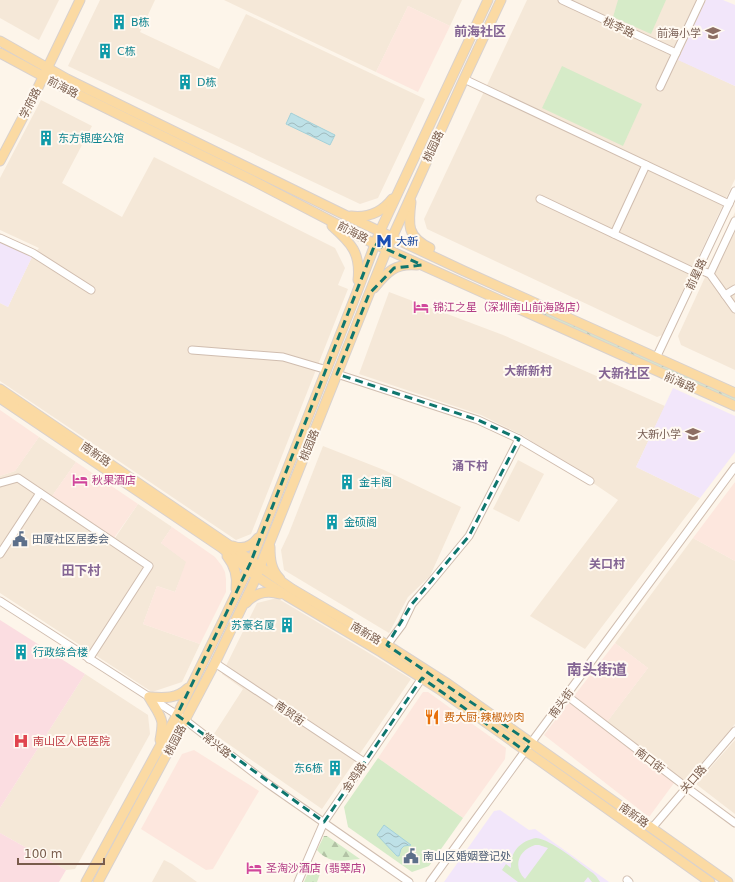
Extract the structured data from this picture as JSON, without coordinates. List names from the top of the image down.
{
  "streets": {
    "main road": [
      "前海路",
      "学府路",
      "桃园路",
      "南新路"
    ],
    "street": [
      "桃李路",
      "前星路",
      "南头街",
      "南贸街",
      "常兴路",
      "南口街",
      "金鸡路",
      "关口路"
    ]
  },
  "crossings": [
    ["前海路", "学府路"],
    ["前海路", "桃园路"],
    ["前海路", "前星路"],
    ["桃园路", "南新路"],
    ["桃园路", "南贸街"],
    ["桃园路", "常兴路"],
    ["南新路", "南头街"],
    ["南新路", "金鸡路"],
    ["南新路", "关口路"],
    ["南头街", "南口街"],
    ["南贸街", "金鸡路"],
    ["常兴路", "金鸡路"],
    ["南口街", "关口路"]
  ],
  "districts": [
    "前海社区",
    "大新新村",
    "大新社区",
    "涌下村",
    "关口村",
    "田下村",
    "南头街道"
  ],
  "places": {
    "building": [
      "B栋",
      "C栋",
      "D栋",
      "东方银座公馆",
      "金丰阁",
      "金硕阁",
      "苏豪名厦",
      "行政综合楼",
      "东6栋"
    ],
    "school or university": ["前海小学", "大新小学"],
    "metro station": ["大新"],
    "hotel": ["锦江之星（深圳南山前海路店）", "秋果酒店", "圣淘沙酒店 (翡翠店)"],
    "public building": ["田厦社区居委会", "南山区婚姻登记处"],
    "restaurant": ["费大厨·辣椒炒肉"],
    "hospital": ["南山区人民医院"]
  },
  "scale_bar": "100 m"
}
